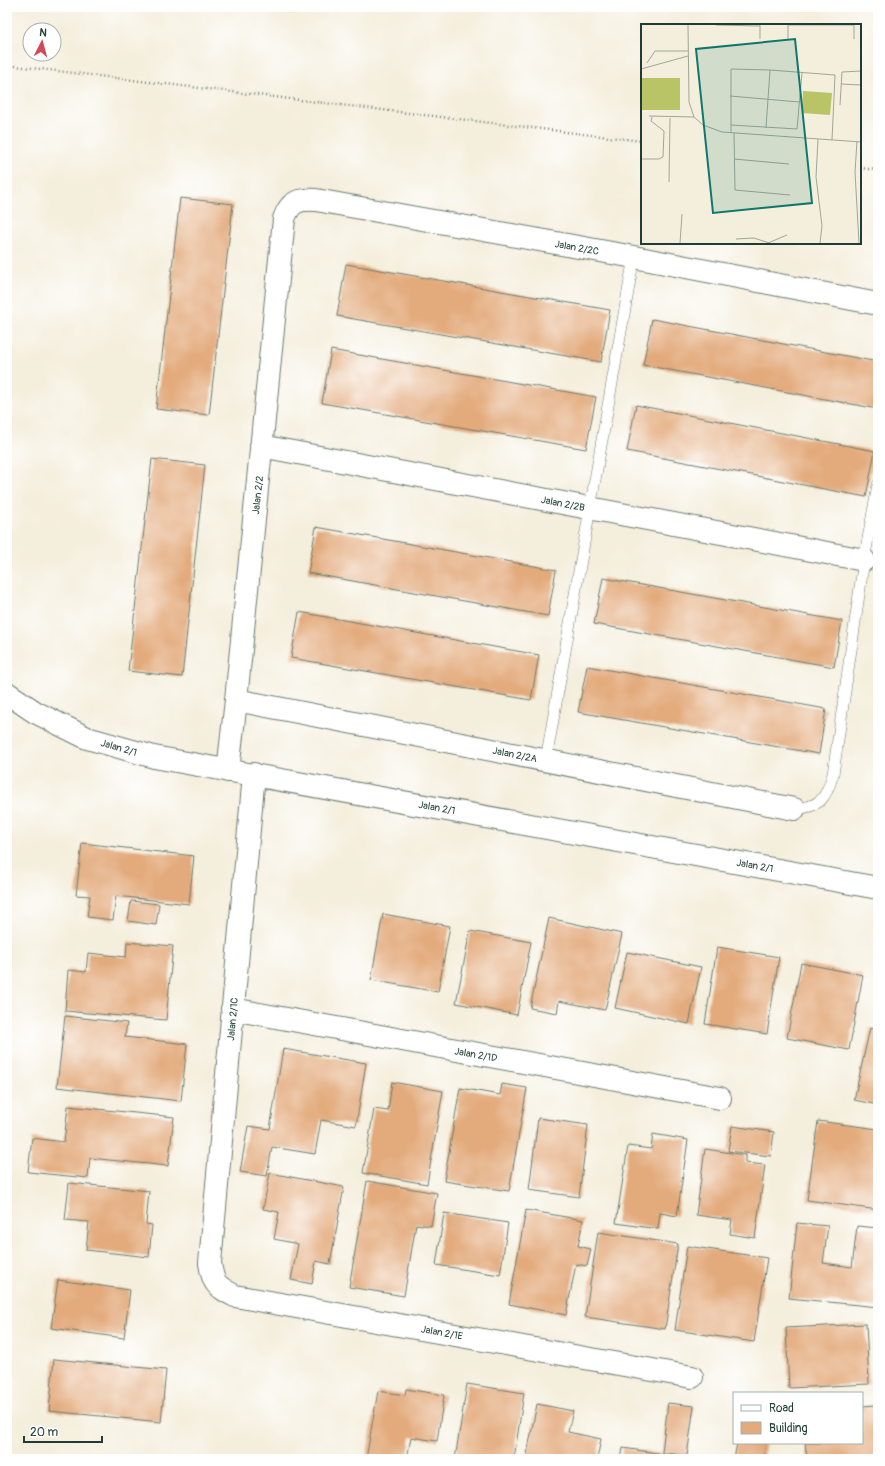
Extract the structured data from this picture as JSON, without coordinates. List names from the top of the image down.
{
  "streets": {
    "street": [
      "Jalan 2/2C",
      "Jalan 2/2",
      "Jalan 2/2B",
      "Jalan 2/1",
      "Jalan 2/2A",
      "Jalan 2/1C",
      "Jalan 2/1D",
      "Jalan 2/1E"
    ]
  },
  "crossings": [
    ["Jalan 2/2C", "Jalan 2/2"],
    ["Jalan 2/2", "Jalan 2/2B"],
    ["Jalan 2/2", "Jalan 2/1"],
    ["Jalan 2/2", "Jalan 2/2A"],
    ["Jalan 2/1", "Jalan 2/1C"],
    ["Jalan 2/1C", "Jalan 2/1D"],
    ["Jalan 2/1C", "Jalan 2/1E"]
  ],
  "legend": ["Road", "Building"],
  "scale_bar": "20 m",
  "north": "top"
}
